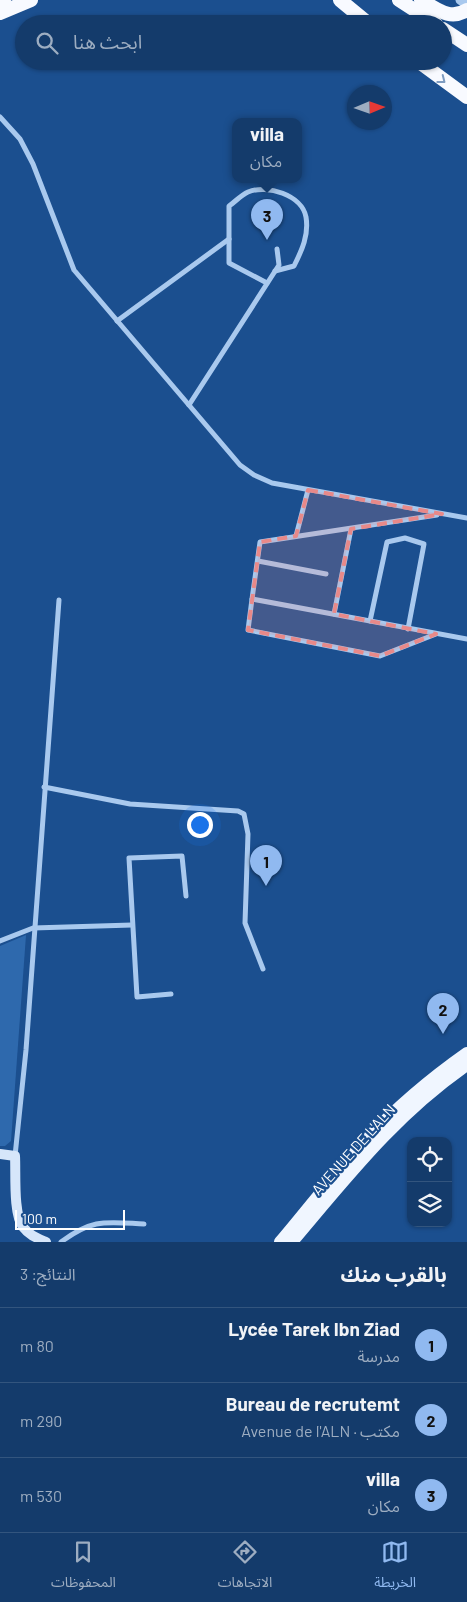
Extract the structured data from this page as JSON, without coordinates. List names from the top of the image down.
{
  "streets": {
    "main road": ["AVENUE DE L'ALN"]
  },
  "scale_bar": "100 m",
  "north": "right",
  "page": {
    "search": "ابحث هنا",
    "popup": ["villa", "مكان"],
    "pins": ["3", "1", "2"],
    "scale": "100 m",
    "heading": ["بالقرب منك", "النتائج: 3"],
    "list": [
      {
        "mark": "1",
        "name": "Lycée Tarek Ibn Ziad",
        "note": "مدرسة",
        "value": "80 m"
      },
      {
        "mark": "2",
        "name": "Bureau de recrutemt",
        "note": "مكتب · Avenue de l'ALN",
        "value": "290 m"
      },
      {
        "mark": "3",
        "name": "villa",
        "note": "مكان",
        "value": "530 m"
      }
    ],
    "nav": ["الخريطة", "الاتجاهات", "المحفوظات"]
  }
}
